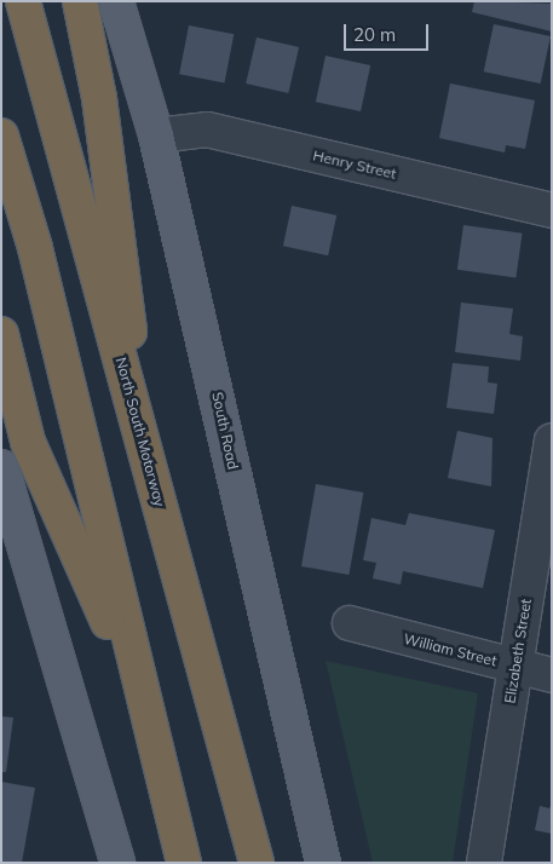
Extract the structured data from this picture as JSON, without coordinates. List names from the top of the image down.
{
  "streets": {
    "highway": ["North South Motorway"],
    "main road": ["South Road"],
    "street": ["Henry Street", "William Street", "Elizabeth Street"]
  },
  "crossings": [
    ["Henry Street", "South Road"],
    ["William Street", "Elizabeth Street"]
  ],
  "scale_bar": "20 m"
}
